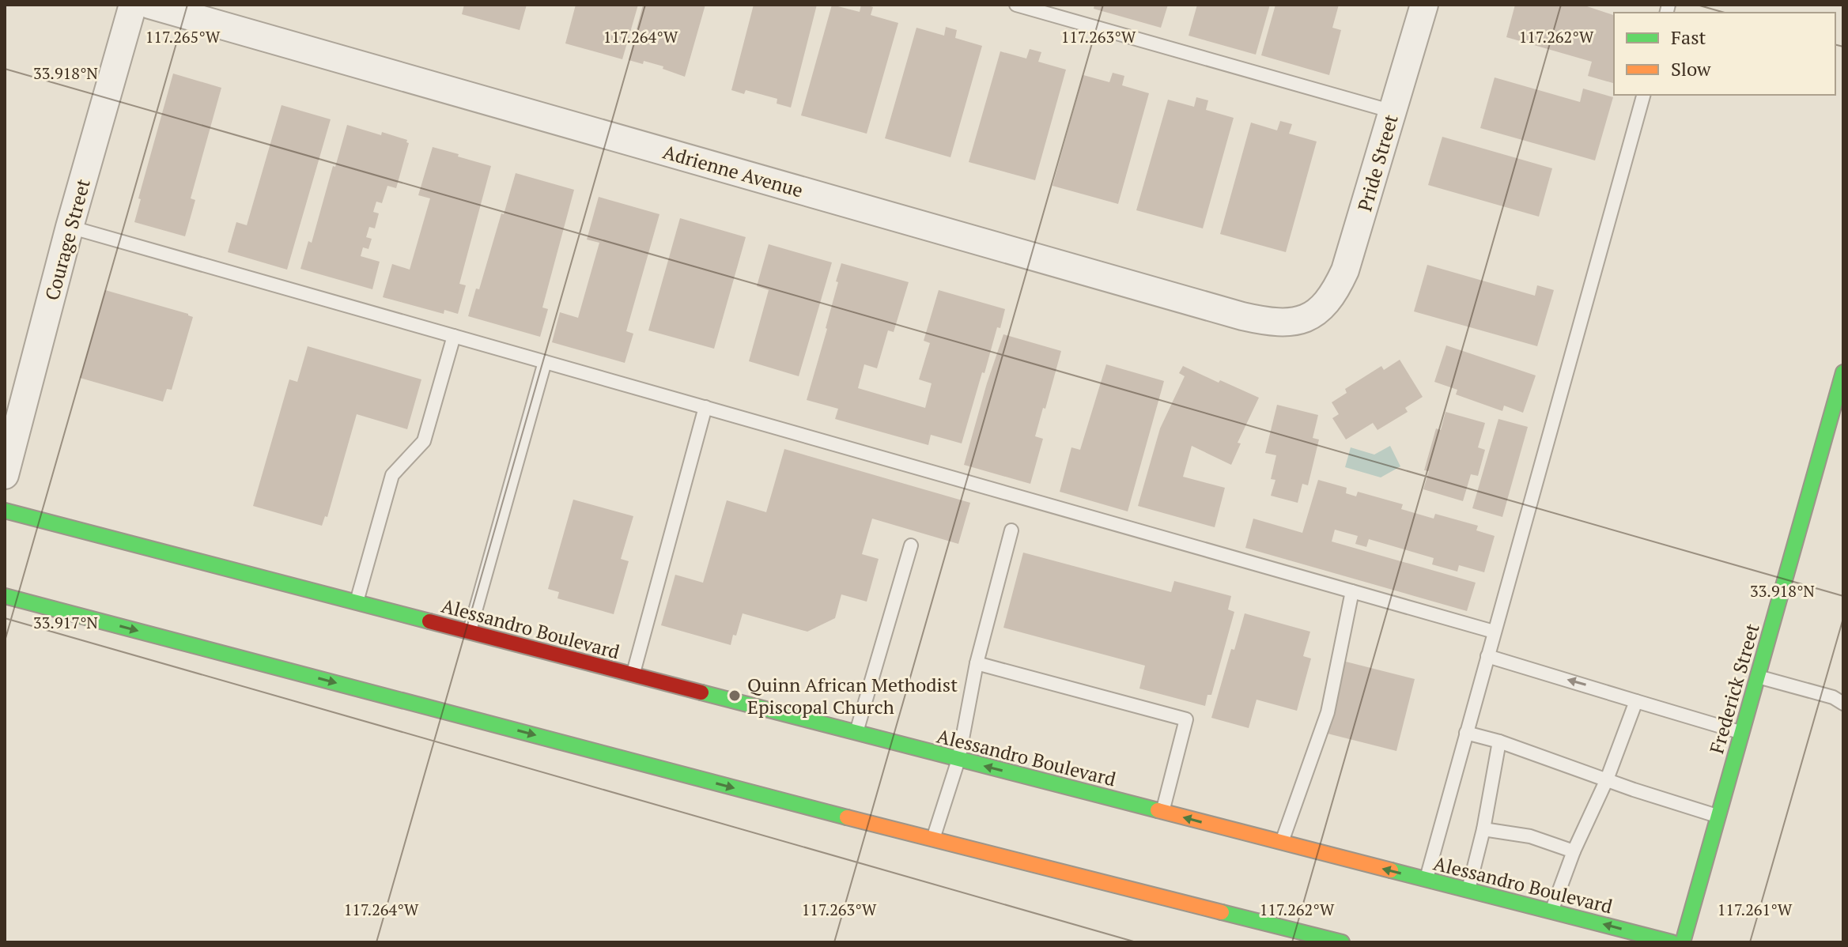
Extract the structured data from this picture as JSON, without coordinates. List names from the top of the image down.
{
  "streets": {
    "main road": ["Alessandro Boulevard", "Frederick Street"],
    "street": ["Pride Street", "Adrienne Avenue", "Courage Street"]
  },
  "crossings": [
    ["Pride Street", "Adrienne Avenue"]
  ],
  "places": ["Quinn African Methodist Episcopal Church"],
  "legend": ["Fast", "Slow"],
  "coordinates": [
    "117.265°W",
    "117.264°W",
    "117.263°W",
    "117.262°W",
    "33.918°N",
    "33.917°N",
    "117.261°W"
  ]
}
